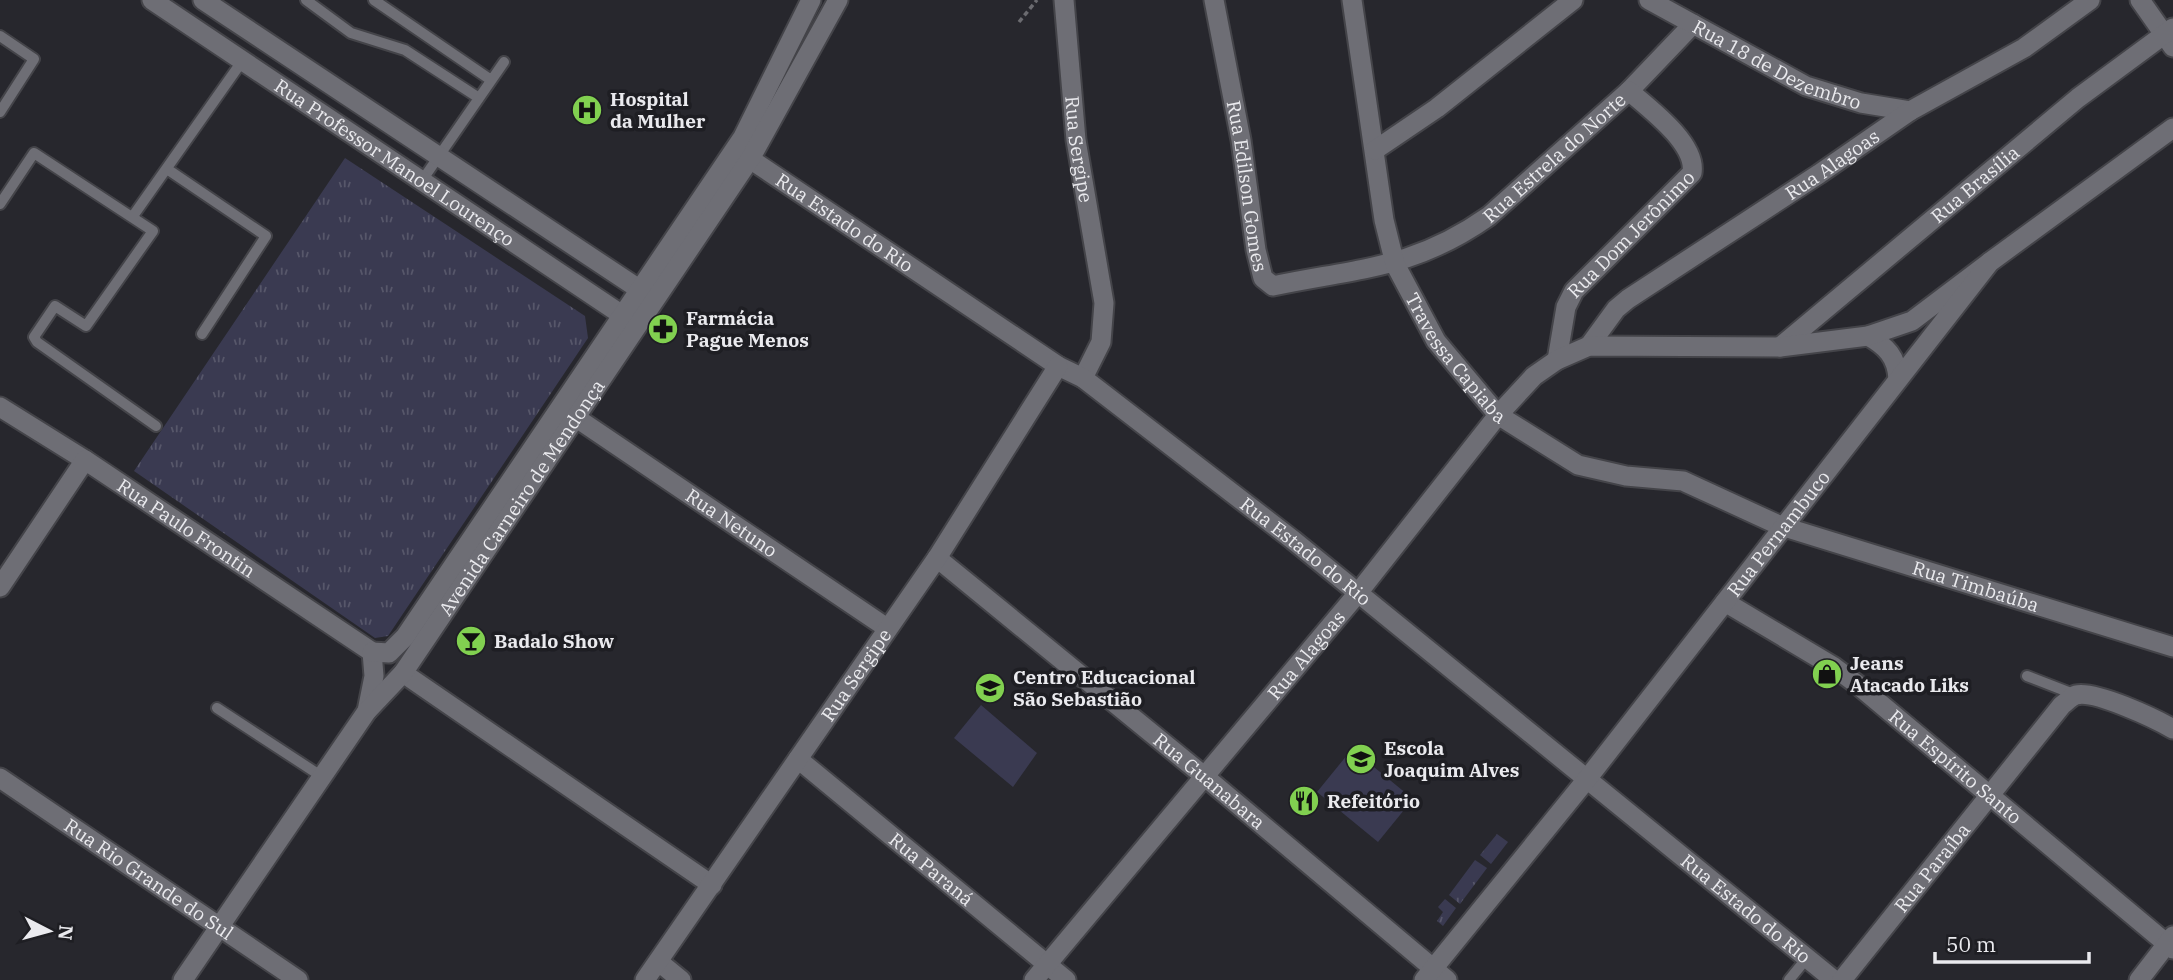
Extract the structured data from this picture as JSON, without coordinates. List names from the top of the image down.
{
  "streets": {
    "street": [
      "Rua 18 de Dezembro",
      "Rua Sergipe",
      "Rua Estrela do Norte",
      "Rua Professor Manoel Lourenço",
      "Rua Alagoas",
      "Rua Edilson Gomes",
      "Rua Brasília",
      "Rua Estado do Rio",
      "Rua Dom Jerônimo",
      "Travessa Capiaba",
      "Avenida Carneiro de Mendonça",
      "Rua Netuno",
      "Rua Paulo Frontin",
      "Rua Pernambuco",
      "Rua Timbaúba",
      "Rua Espírito Santo",
      "Rua Guanabara",
      "Rua Paraíba",
      "Rua Paraná",
      "Rua Rio Grande do Sul"
    ]
  },
  "crossings": [
    ["Rua 18 de Dezembro", "Rua Estrela do Norte"],
    ["Rua 18 de Dezembro", "Rua Alagoas"],
    ["Rua Sergipe", "Rua Estado do Rio"],
    ["Rua Sergipe", "Rua Netuno"],
    ["Rua Sergipe", "Rua Guanabara"],
    ["Rua Sergipe", "Rua Paraná"],
    ["Rua Estrela do Norte", "Rua Edilson Gomes"],
    ["Rua Estrela do Norte", "Rua Dom Jerônimo"],
    ["Rua Estrela do Norte", "Travessa Capiaba"],
    ["Rua Professor Manoel Lourenço", "Avenida Carneiro de Mendonça"],
    ["Rua Alagoas", "Rua Brasília"],
    ["Rua Alagoas", "Rua Estado do Rio"],
    ["Rua Alagoas", "Rua Dom Jerônimo"],
    ["Rua Alagoas", "Travessa Capiaba"],
    ["Rua Alagoas", "Rua Pernambuco"],
    ["Rua Alagoas", "Rua Guanabara"],
    ["Rua Alagoas", "Rua Paraná"],
    ["Rua Edilson Gomes", "Travessa Capiaba"],
    ["Rua Estado do Rio", "Avenida Carneiro de Mendonça"],
    ["Rua Estado do Rio", "Rua Pernambuco"],
    ["Travessa Capiaba", "Rua Pernambuco"],
    ["Travessa Capiaba", "Rua Timbaúba"],
    ["Avenida Carneiro de Mendonça", "Rua Netuno"],
    ["Avenida Carneiro de Mendonça", "Rua Paulo Frontin"],
    ["Avenida Carneiro de Mendonça", "Rua Rio Grande do Sul"],
    ["Rua Pernambuco", "Rua Timbaúba"],
    ["Rua Pernambuco", "Rua Espírito Santo"],
    ["Rua Pernambuco", "Rua Guanabara"],
    ["Rua Espírito Santo", "Rua Paraíba"]
  ],
  "places": {
    "hospital": ["Hospital da Mulher"],
    "pharmacy": ["Farmácia Pague Menos"],
    "bar": ["Badalo Show"],
    "shop": ["Jeans Atacado Liks"],
    "school or university": ["Centro Educacional São Sebastião", "Escola Joaquim Alves"],
    "restaurant": ["Refeitório"]
  },
  "scale_bar": "50 m",
  "north": "right"
}
